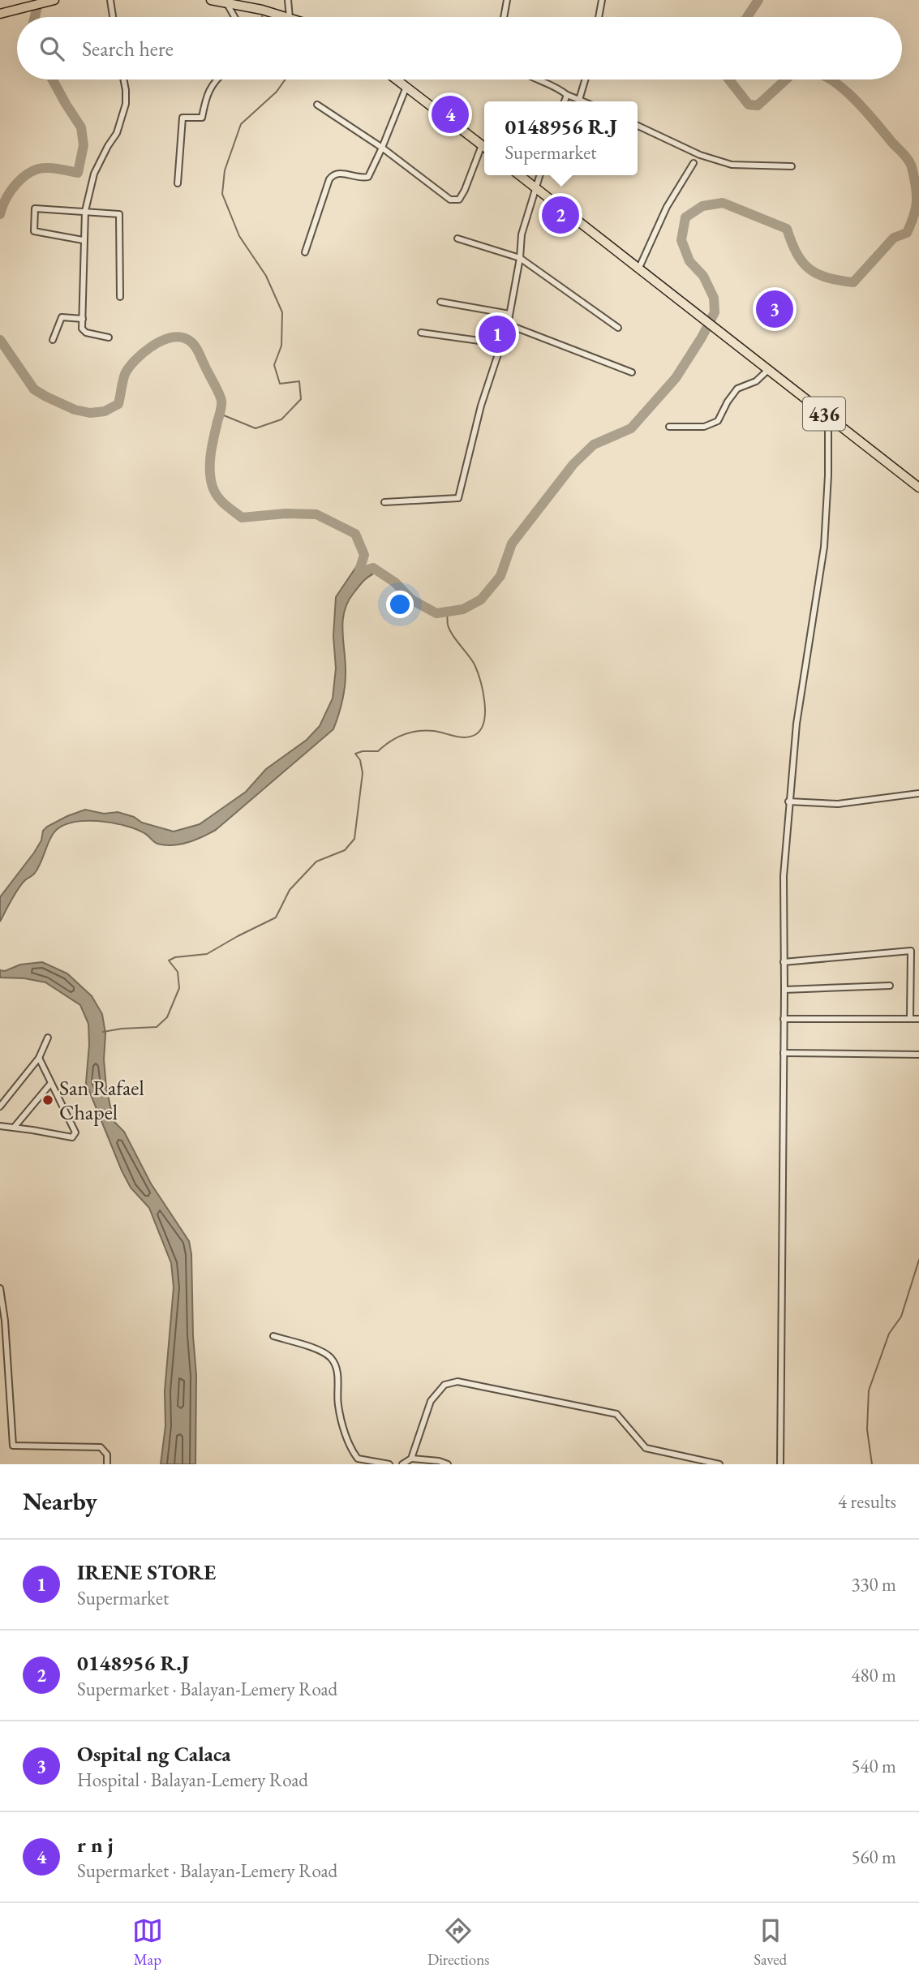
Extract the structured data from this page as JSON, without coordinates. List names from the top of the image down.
{
  "streets": {
    "main road": ["436"]
  },
  "places": ["San Rafael Chapel"],
  "page": {
    "search": "Search here",
    "pins": [
      "4",
      "2",
      "3",
      "1"
    ],
    "popup": ["0148956 R.J", "Supermarket"],
    "heading": ["Nearby", "4 results"],
    "list": [
      {
        "mark": "1",
        "name": "IRENE STORE",
        "note": "Supermarket",
        "value": "330 m"
      },
      {
        "mark": "2",
        "name": "0148956 R.J",
        "note": "Supermarket · Balayan-Lemery Road",
        "value": "480 m"
      },
      {
        "mark": "3",
        "name": "Ospital ng Calaca",
        "note": "Hospital · Balayan-Lemery Road",
        "value": "540 m"
      },
      {
        "mark": "4",
        "name": "r n j",
        "note": "Supermarket · Balayan-Lemery Road",
        "value": "560 m"
      }
    ],
    "nav": ["Map", "Directions", "Saved"]
  }
}
